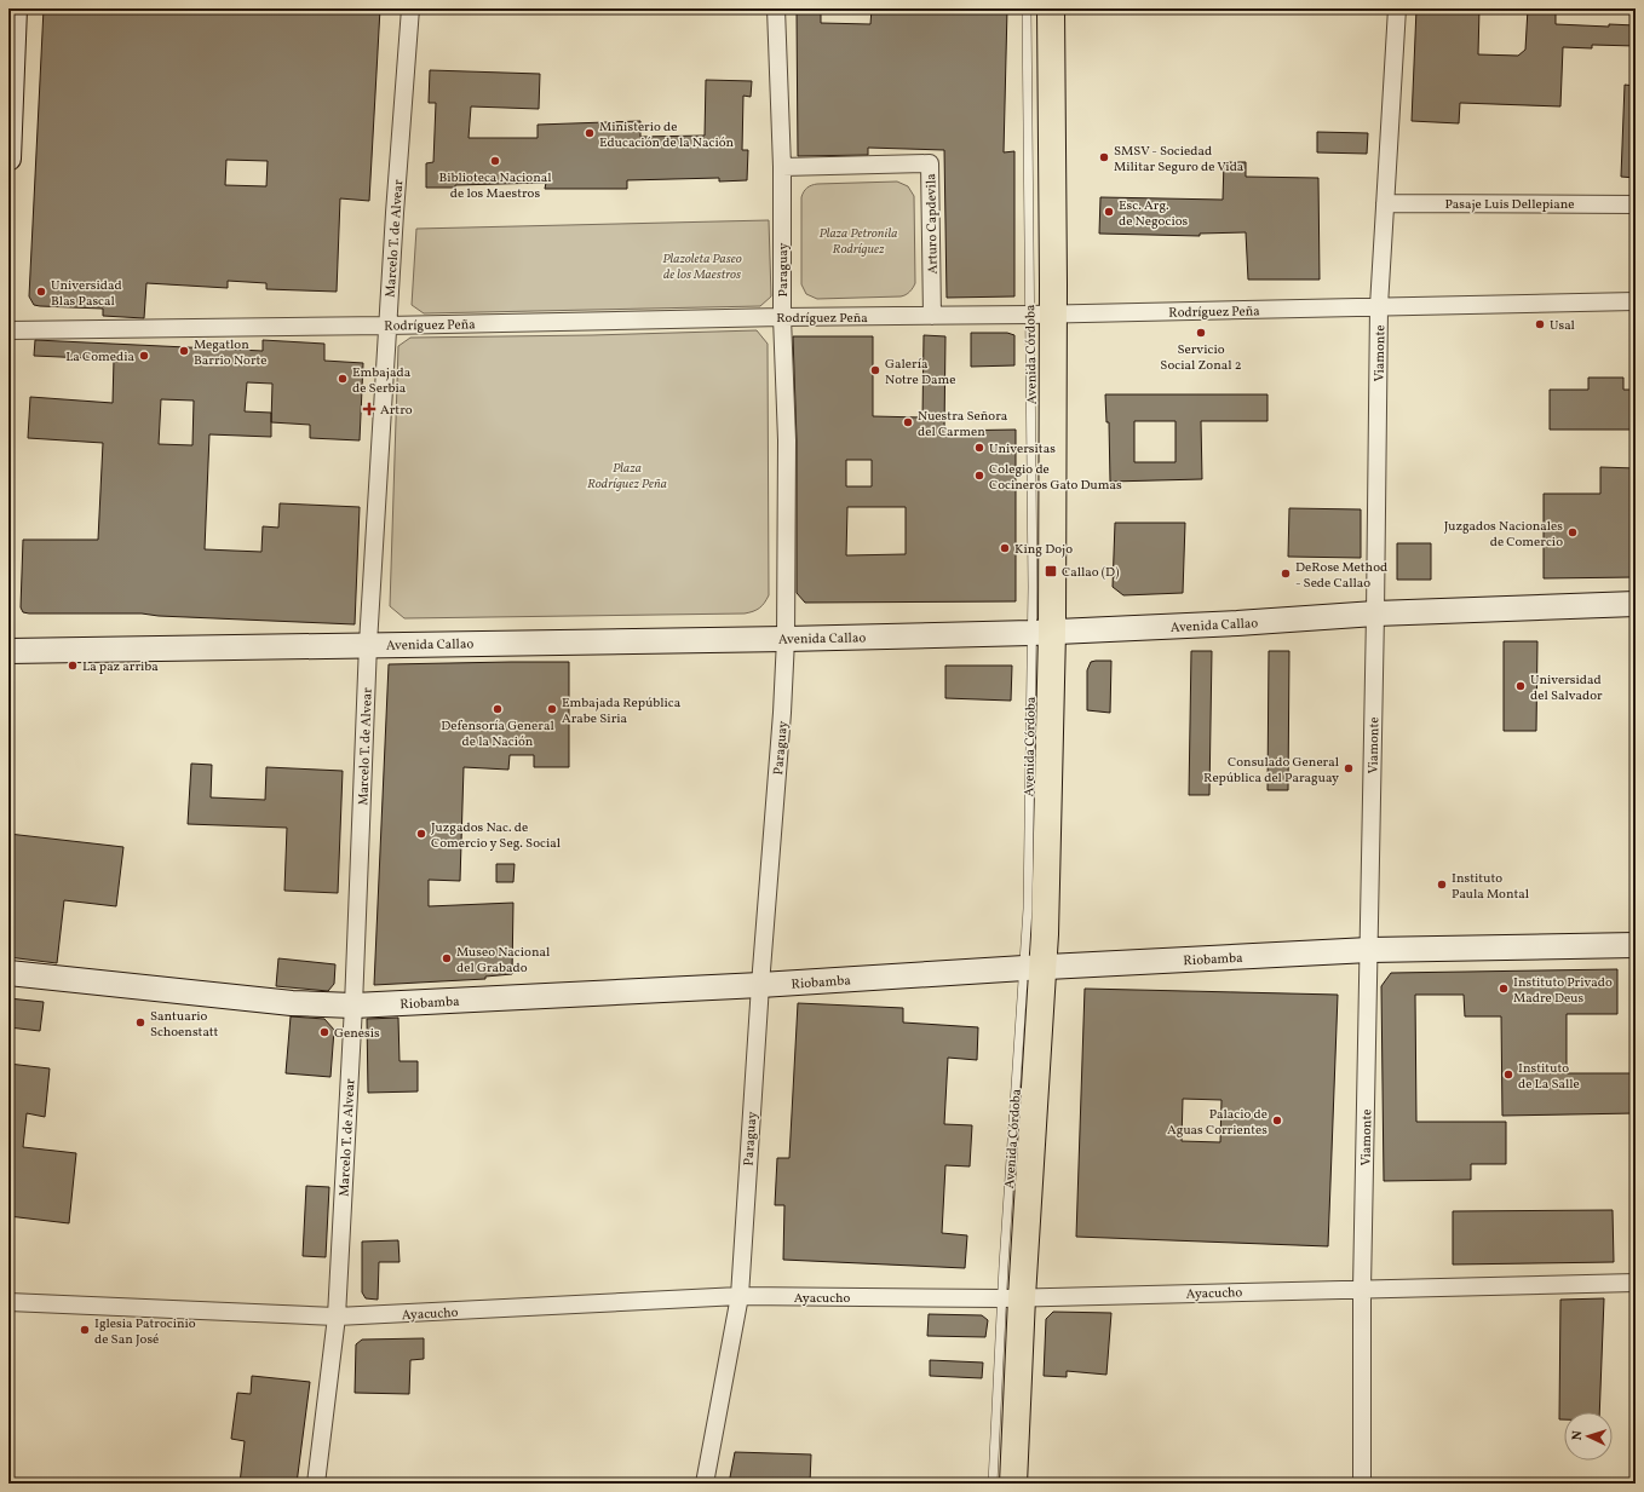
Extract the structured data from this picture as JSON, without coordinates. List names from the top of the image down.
{
  "streets": {
    "main road": ["Avenida Córdoba", "Avenida Callao", "Riobamba"],
    "street": [
      "Pasaje Luis Dellepiane",
      "Arturo Capdevila",
      "Marcelo T. de Alvear",
      "Paraguay",
      "Rodríguez Peña",
      "Viamonte",
      "Ayacucho"
    ]
  },
  "crossings": [
    ["Pasaje Luis Dellepiane", "Viamonte"],
    ["Arturo Capdevila", "Paraguay"],
    ["Arturo Capdevila", "Rodríguez Peña"],
    ["Marcelo T. de Alvear", "Rodríguez Peña"],
    ["Marcelo T. de Alvear", "Avenida Callao"],
    ["Marcelo T. de Alvear", "Riobamba"],
    ["Marcelo T. de Alvear", "Ayacucho"],
    ["Paraguay", "Rodríguez Peña"],
    ["Paraguay", "Avenida Callao"],
    ["Paraguay", "Riobamba"],
    ["Paraguay", "Ayacucho"],
    ["Rodríguez Peña", "Viamonte"],
    ["Rodríguez Peña", "Avenida Córdoba"],
    ["Viamonte", "Avenida Callao"],
    ["Viamonte", "Riobamba"],
    ["Viamonte", "Ayacucho"],
    ["Avenida Córdoba", "Avenida Callao"],
    ["Avenida Córdoba", "Riobamba"],
    ["Avenida Córdoba", "Ayacucho"]
  ],
  "parks": ["Plaza Petronila Rodríguez", "Plazoleta Paseo de los Maestros", "Plaza Rodríguez Peña"],
  "places": {
    "other": [
      "Ministerio de Educación de la Nación",
      "SMSV - Sociedad Militar Seguro de Vida",
      "Biblioteca Nacional de los Maestros",
      "Esc. Arg. de Negocios",
      "Universidad Blas Pascal",
      "Usal",
      "Servicio Social Zonal 2",
      "Megatlon Barrio Norte",
      "La Comedia",
      "Galería Notre Dame",
      "Embajada de Serbia",
      "Nuestra Señora del Carmen",
      "Universitas",
      "Colegio de Cocineros Gato Dumas",
      "Juzgados Nacionales de Comercio",
      "King Dojo",
      "DeRose Method - Sede Callao",
      "La paz arriba",
      "Universidad del Salvador",
      "Defensoría General de la Nación",
      "Embajada República Arabe Siria",
      "Consulado General República del Paraguay",
      "Juzgados Nac. de Comercio y Seg. Social",
      "Instituto Paula Montal",
      "Museo Nacional del Grabado",
      "Instituto Privado Madre Deus",
      "Santuario Schoenstatt",
      "Genesis",
      "Instituto de La Salle",
      "Palacio de Aguas Corrientes",
      "Iglesia Patrocinio de San José"
    ],
    "health": ["Artro"],
    "transit": ["Callao (D)"]
  },
  "north": "left"
}
